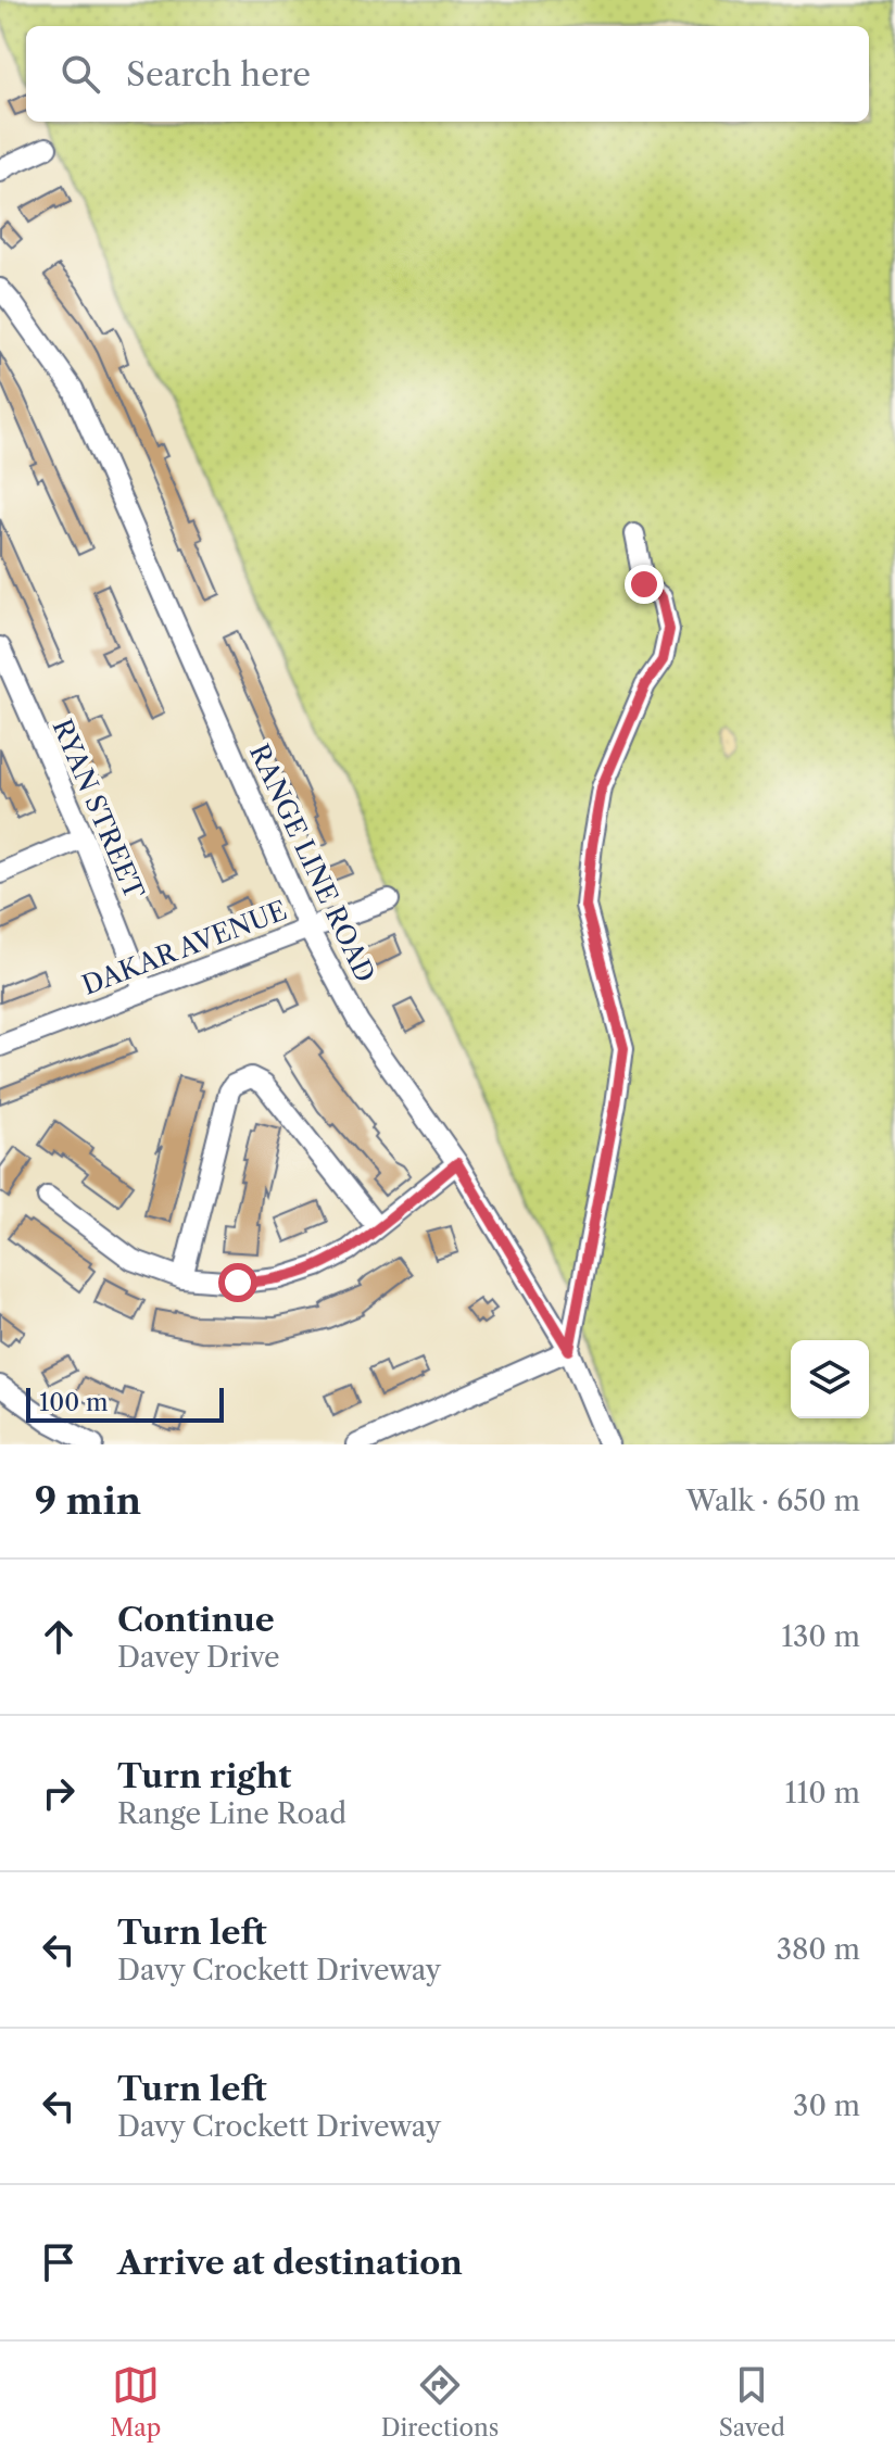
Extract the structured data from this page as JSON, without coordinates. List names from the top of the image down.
{
  "streets": {
    "street": ["RYAN STREET", "RANGE LINE ROAD", "DAKAR AVENUE"]
  },
  "crossings": [
    ["RYAN STREET", "DAKAR AVENUE"],
    ["RANGE LINE ROAD", "DAKAR AVENUE"]
  ],
  "scale_bar": "100 m",
  "page": {
    "search": "Search here",
    "scale": "100 m",
    "heading": ["9 min", "Walk · 650 m"],
    "list": [
      ["Continue", "Davey Drive", "130 m"],
      ["Turn right", "Range Line Road", "110 m"],
      ["Turn left", "Davy Crockett Driveway", "380 m"],
      ["Turn left", "Davy Crockett Driveway", "30 m"],
      "Arrive at destination"
    ],
    "nav": ["Map", "Directions", "Saved"]
  }
}
